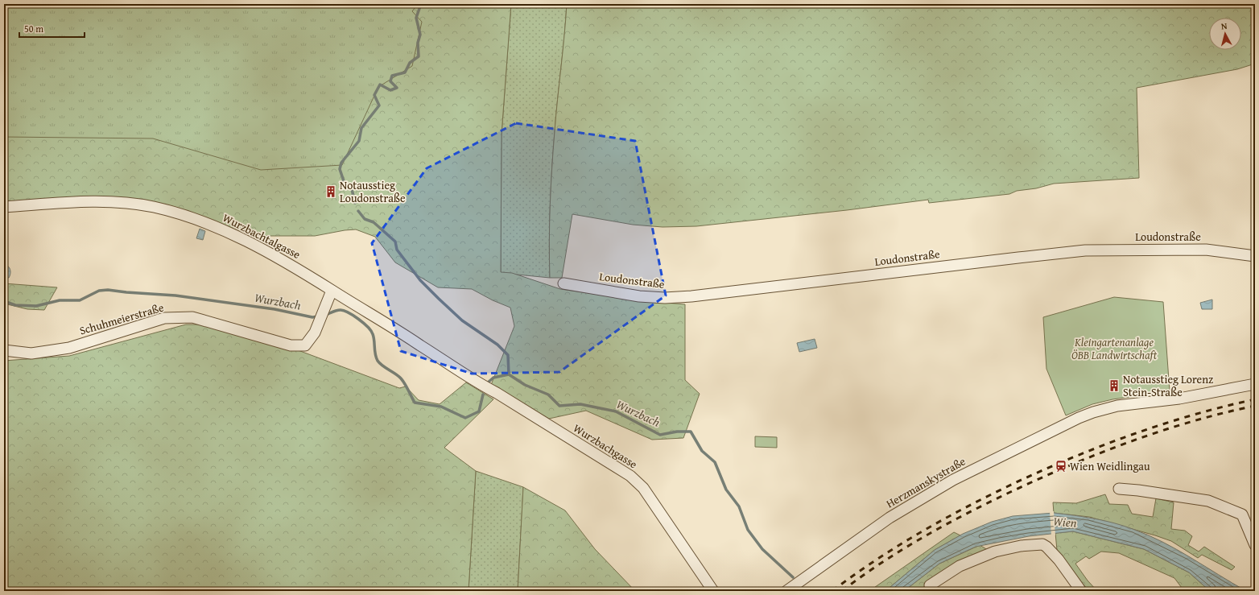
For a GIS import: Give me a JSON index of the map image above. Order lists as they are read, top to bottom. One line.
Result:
{"streets":{"street":["Wurzbachtalgasse","Loudonstraße","Schuhmeierstraße","Wurzbachgasse","Herzmanskystraße"]},"crossings":[["Wurzbachtalgasse","Schuhmeierstraße"],["Wurzbachtalgasse","Wurzbachgasse"]],"water":["Wurzbach","Wien"],"parks":["Kleingartenanlage ÖBB Landwirtschaft"],"places":{"building":["Notausstieg Loudonstraße","Notausstieg Lorenz Stein-Straße"],"station":["Wien Weidlingau"]},"scale_bar":"50 m","north":"top"}
